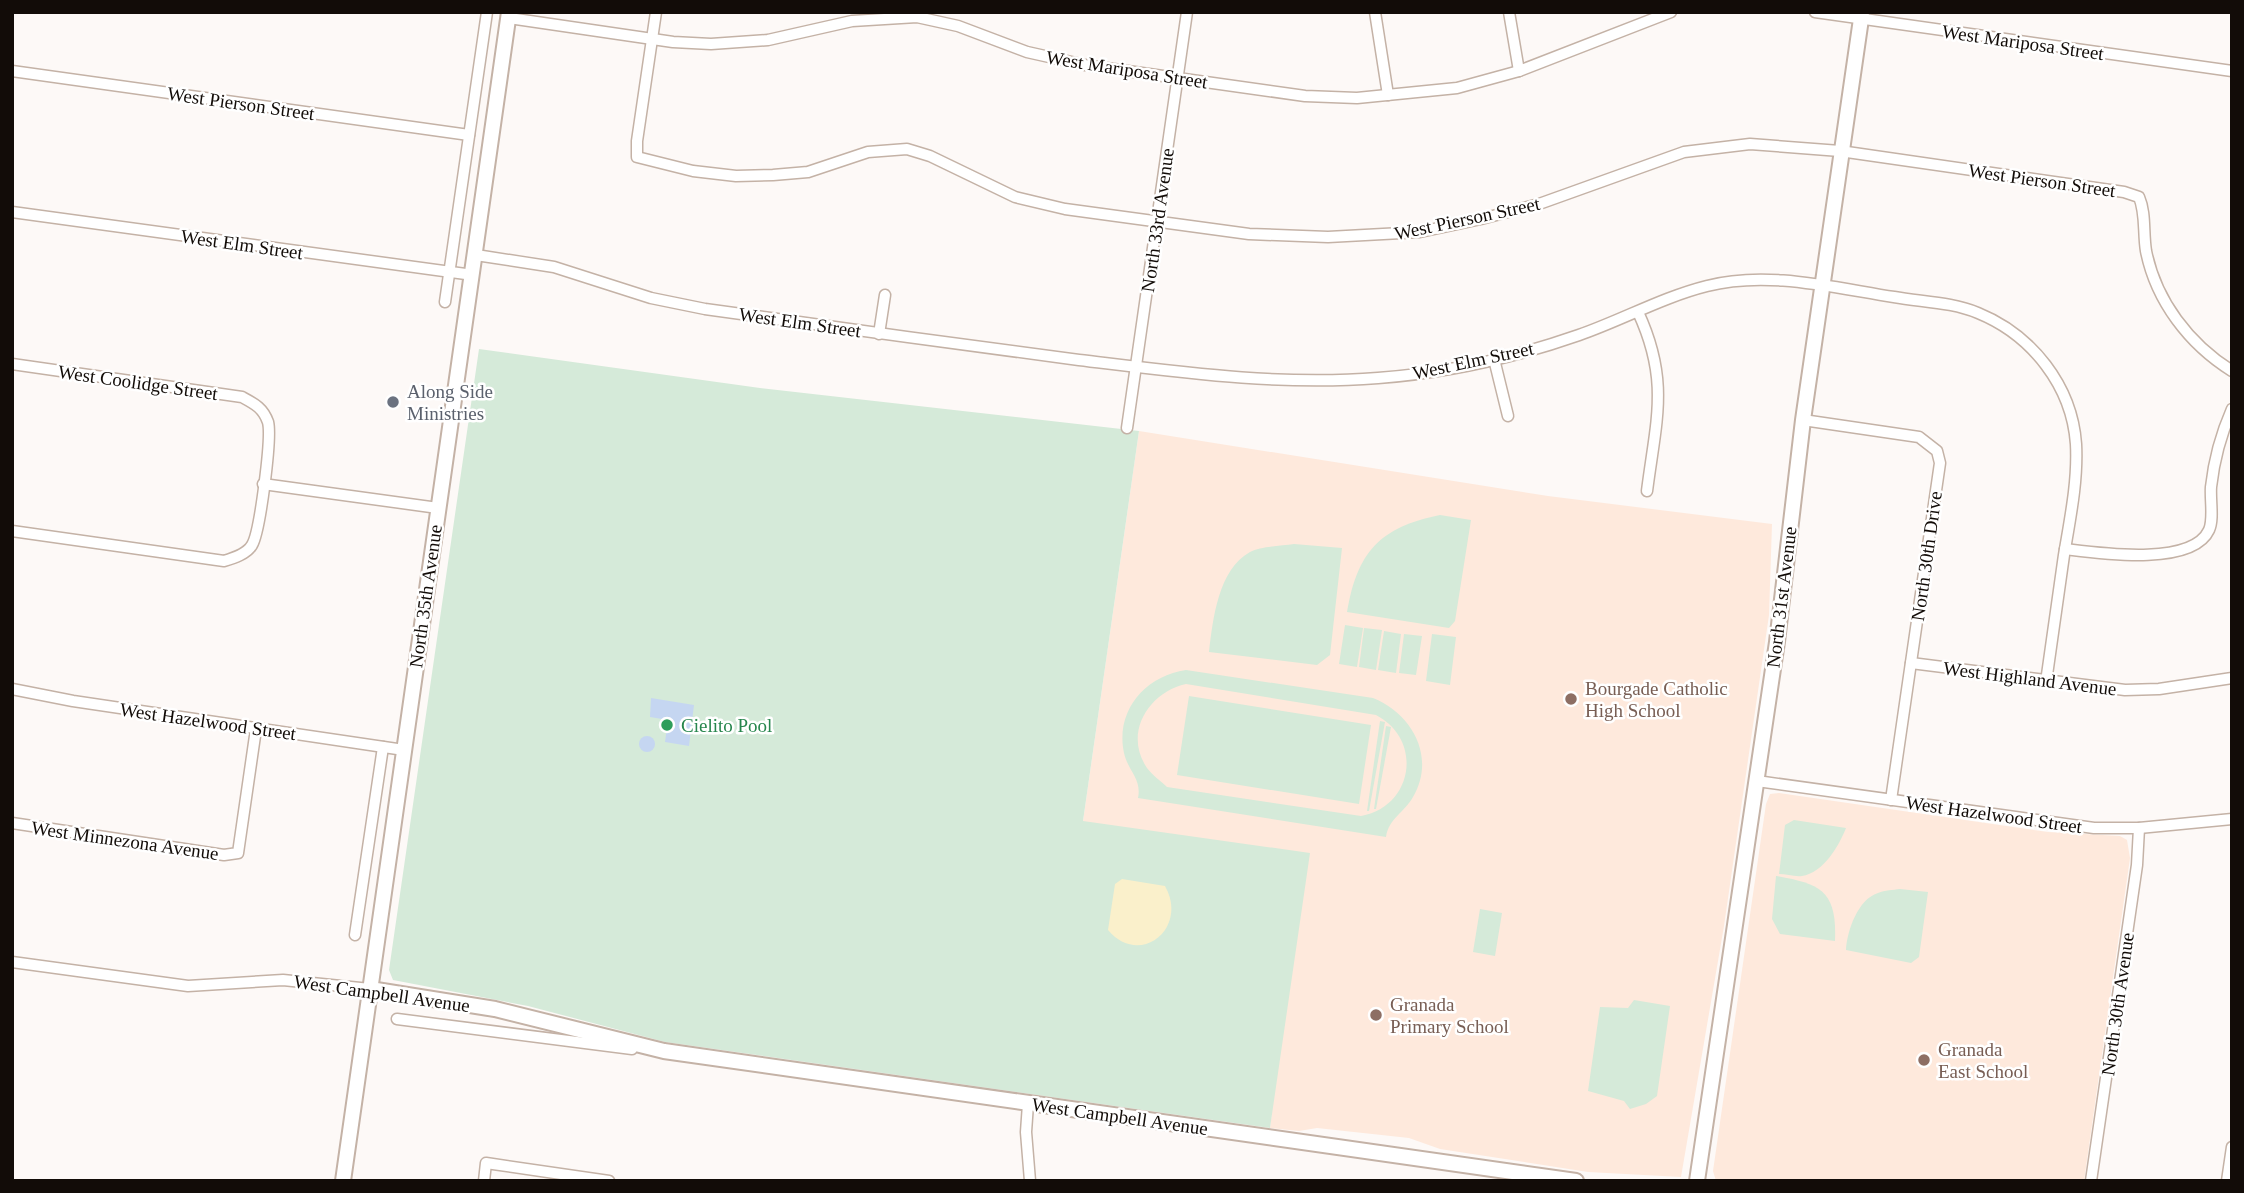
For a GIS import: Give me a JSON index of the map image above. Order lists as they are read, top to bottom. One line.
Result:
{"streets":{"street":["West Mariposa Street","West Pierson Street","North 33rd Avenue","West Elm Street","West Coolidge Street","North 30th Drive","North 35th Avenue","North 31st Avenue","West Highland Avenue","West Hazelwood Street","West Minnezona Avenue","West Campbell Avenue","North 30th Avenue"]},"crossings":[["West Mariposa Street","West Pierson Street"],["West Mariposa Street","North 33rd Avenue"],["West Mariposa Street","North 35th Avenue"],["West Mariposa Street","North 31st Avenue"],["West Pierson Street","North 33rd Avenue"],["West Pierson Street","North 31st Avenue"],["North 33rd Avenue","West Elm Street"],["West Elm Street","North 35th Avenue"],["West Elm Street","North 31st Avenue"],["North 30th Drive","North 31st Avenue"],["North 30th Drive","West Highland Avenue"],["North 30th Drive","West Hazelwood Street"],["North 35th Avenue","West Hazelwood Street"],["North 35th Avenue","West Campbell Avenue"],["North 31st Avenue","West Hazelwood Street"],["West Hazelwood Street","West Minnezona Avenue"],["West Hazelwood Street","North 30th Avenue"]],"places":["Along Side Ministries","Bourgade Catholic High School","Cielito Pool","Granada Primary School","Granada East School"]}
